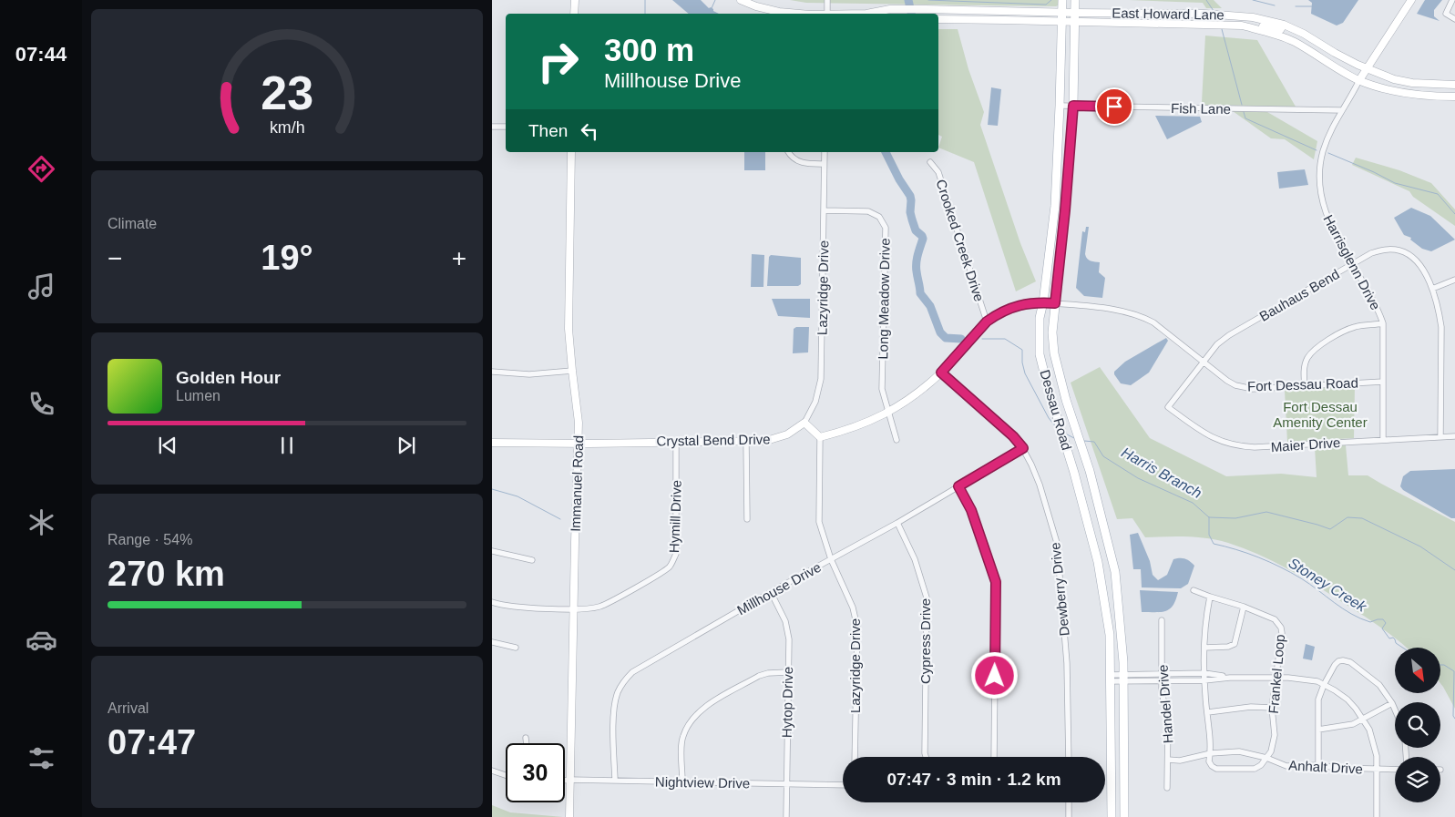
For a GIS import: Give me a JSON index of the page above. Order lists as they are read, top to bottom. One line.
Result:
{"streets":{"main road":["Dessau Road"],"street":["East Howard Lane","Fish Lane","Crooked Creek Drive","Harrisglenn Drive","Lazyridge Drive","Bauhaus Bend","Long Meadow Drive","Fort Dessau Road","Crystal Bend Drive","Maier Drive","Immanuel Road","Hymill Drive","Millhouse Drive","Dewberry Drive","Cypress Drive","Frankel Loop","Hytop Drive","Handel Drive","Anhalt Drive","Nightview Drive"]},"crossings":[["East Howard Lane","Harrisglenn Drive"],["East Howard Lane","Dessau Road"],["Fish Lane","Harrisglenn Drive"],["Fish Lane","Dessau Road"],["Harrisglenn Drive","Bauhaus Bend"],["Harrisglenn Drive","Fort Dessau Road"],["Harrisglenn Drive","Maier Drive"],["Lazyridge Drive","Long Meadow Drive"],["Lazyridge Drive","Crystal Bend Drive"],["Lazyridge Drive","Millhouse Drive"],["Bauhaus Bend","Fort Dessau Road"],["Bauhaus Bend","Maier Drive"],["Fort Dessau Road","Dessau Road"],["Crystal Bend Drive","Immanuel Road"],["Crystal Bend Drive","Hymill Drive"],["Immanuel Road","Hymill Drive"],["Immanuel Road","Nightview Drive"],["Millhouse Drive","Dewberry Drive"],["Millhouse Drive","Cypress Drive"],["Millhouse Drive","Hytop Drive"],["Millhouse Drive","Nightview Drive"],["Frankel Loop","Anhalt Drive"],["Hytop Drive","Nightview Drive"],["Handel Drive","Anhalt Drive"]],"water":["Harris Branch","Stoney Creek"],"parks":["Fort Dessau Amenity Center"],"north":"bottom right","page":{"tabs":"07:44","turn":["300 m","Millhouse Drive"],"then":"Then","tile":["Climate",["Range · 54%","270 km"],["Arrival","07:47"]],"heat":["−","19°","+"],"song":["Golden Hour","Lumen"],"limit":"30","trip":"07:47 · 3 min · 1.2 km","gauge":["23","km/h"]}}
